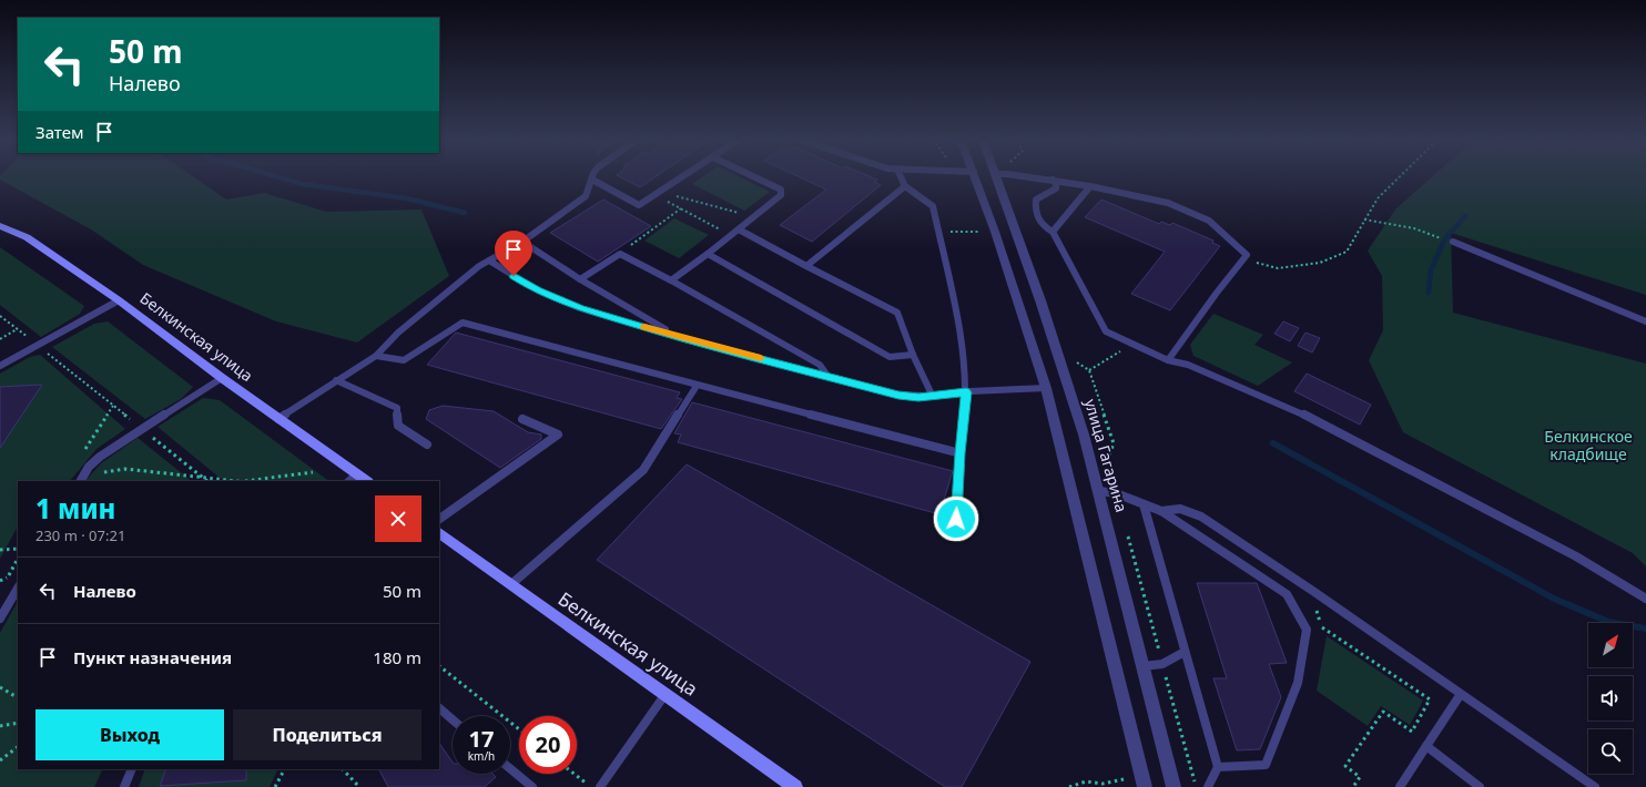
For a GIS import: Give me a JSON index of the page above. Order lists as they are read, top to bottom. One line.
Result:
{"streets":{"main road":["Белкинская улица"],"street":["улица Гагарина"]},"parks":["Белкинское кладбище"],"north":"top right","page":{"turn":["50 m","Налево"],"then":"Затем","heading":["1 мин","230 m · 07:21"],"list":[{"name":"Налево","value":"50 m"},{"name":"Пункт назначения","value":"180 m"}],"buttons":["Выход","Поделиться"],"speed":"17 km/h","limit":"20"}}
